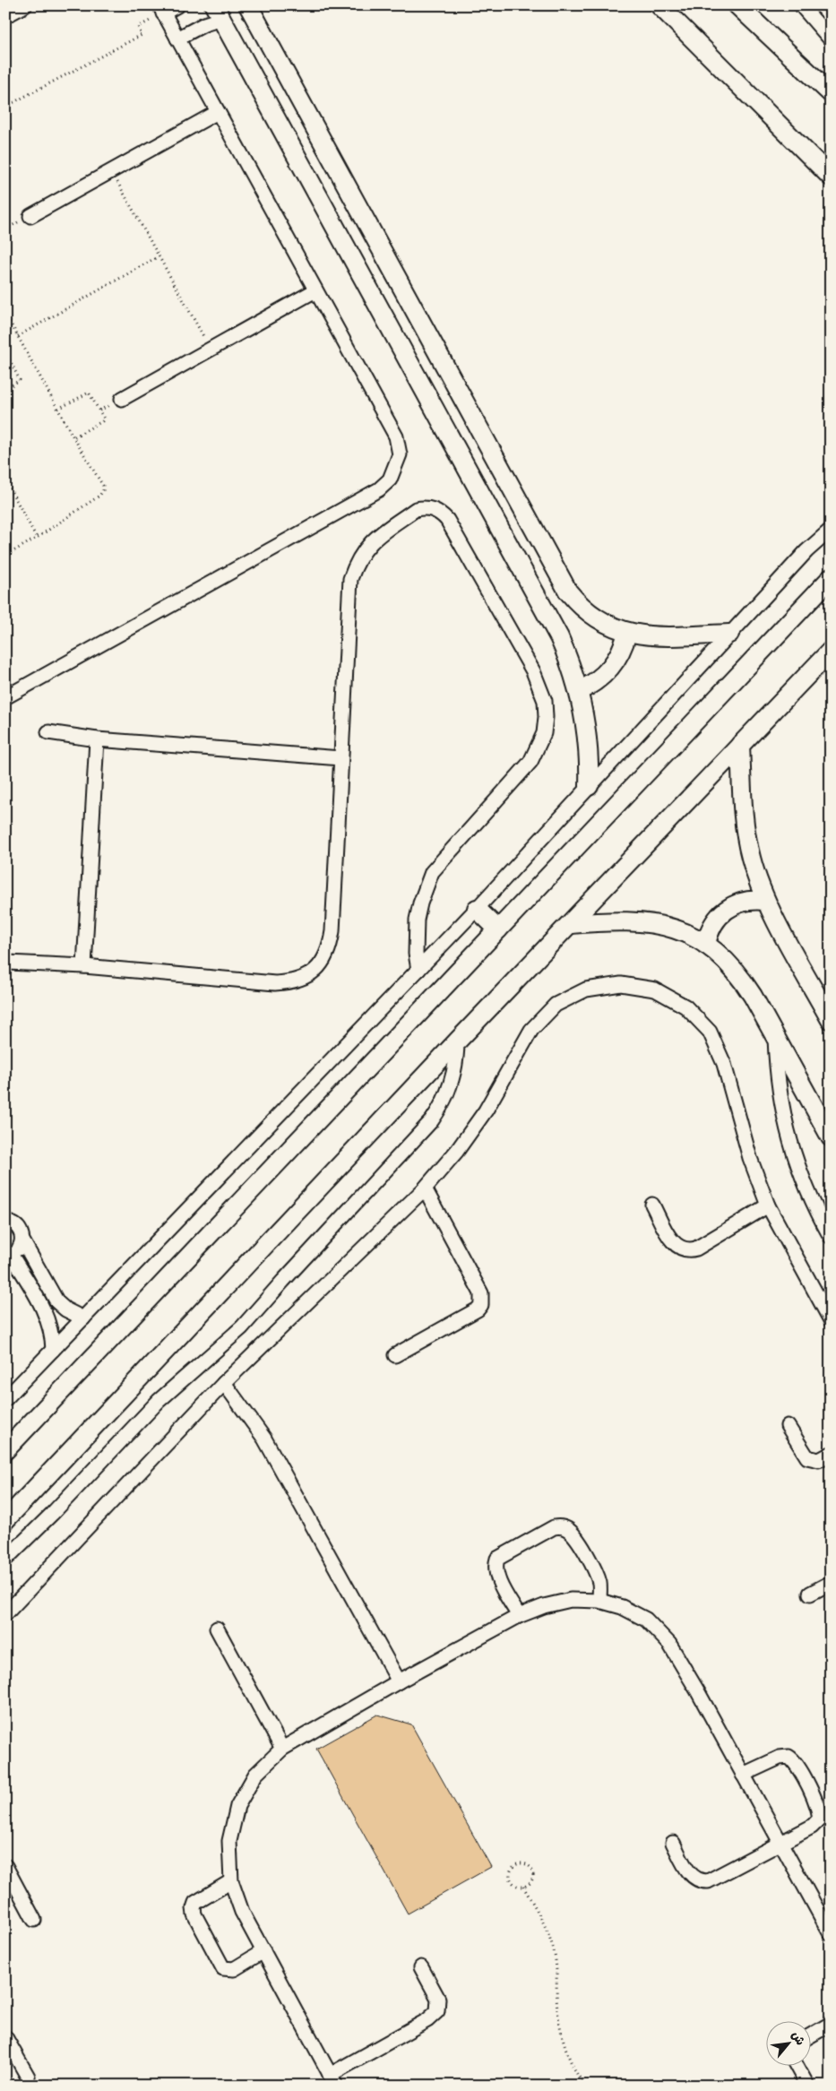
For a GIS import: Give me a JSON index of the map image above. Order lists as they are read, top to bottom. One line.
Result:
{"north":"top right"}
